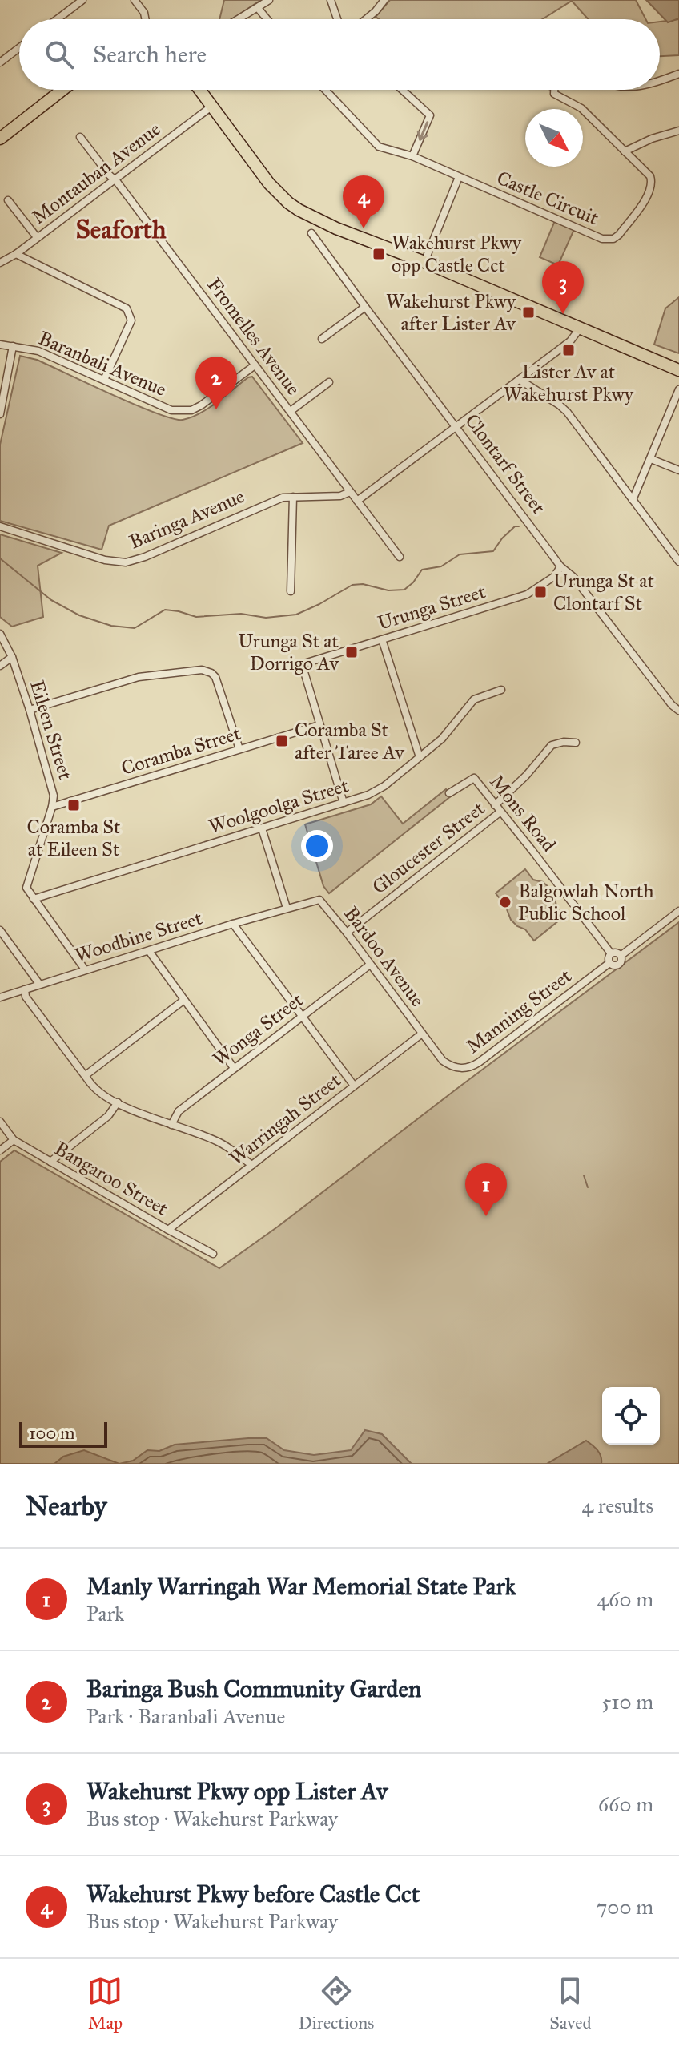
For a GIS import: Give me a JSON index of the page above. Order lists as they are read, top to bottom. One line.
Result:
{"streets":{"street":["Montauban Avenue","Castle Circuit","Fromelles Avenue","Baranbali Avenue","Clontarf Street","Baringa Avenue","Urunga Street","Eileen Street","Coramba Street","Woolgoolga Street","Mons Road","Gloucester Street","Woodbine Street","Bardoo Avenue","Manning Street","Wonga Street","Warringah Street","Bangaroo Street"]},"crossings":[["Montauban Avenue","Fromelles Avenue"],["Fromelles Avenue","Baranbali Avenue"],["Fromelles Avenue","Baringa Avenue"],["Clontarf Street","Urunga Street"],["Urunga Street","Coramba Street"],["Eileen Street","Coramba Street"],["Eileen Street","Woolgoolga Street"],["Mons Road","Gloucester Street"],["Mons Road","Manning Street"],["Gloucester Street","Bardoo Avenue"],["Woodbine Street","Bardoo Avenue"],["Bardoo Avenue","Manning Street"],["Bardoo Avenue","Wonga Street"],["Bardoo Avenue","Warringah Street"],["Warringah Street","Bangaroo Street"]],"districts":["Seaforth"],"places":{"transit":["Wakehurst Pkwy opp Castle Cct","Wakehurst Pkwy after Lister Av","Lister Av at Wakehurst Pkwy","Urunga St at Clontarf St","Urunga St at Dorrigo Av","Coramba St after Taree Av","Coramba St at Eileen St"],"other":["Balgowlah North Public School"]},"scale_bar":"100 m","north":"bottom right","page":{"search":"Search here","pins":["4","3","2","1"],"scale":"100 m","heading":["Nearby","4 results"],"list":[{"mark":"1","name":"Manly Warringah War Memorial State Park","note":"Park","value":"460 m"},{"mark":"2","name":"Baringa Bush Community Garden","note":"Park · Baranbali Avenue","value":"510 m"},{"mark":"3","name":"Wakehurst Pkwy opp Lister Av","note":"Bus stop · Wakehurst Parkway","value":"660 m"},{"mark":"4","name":"Wakehurst Pkwy before Castle Cct","note":"Bus stop · Wakehurst Parkway","value":"700 m"}],"nav":["Map","Directions","Saved"]}}
